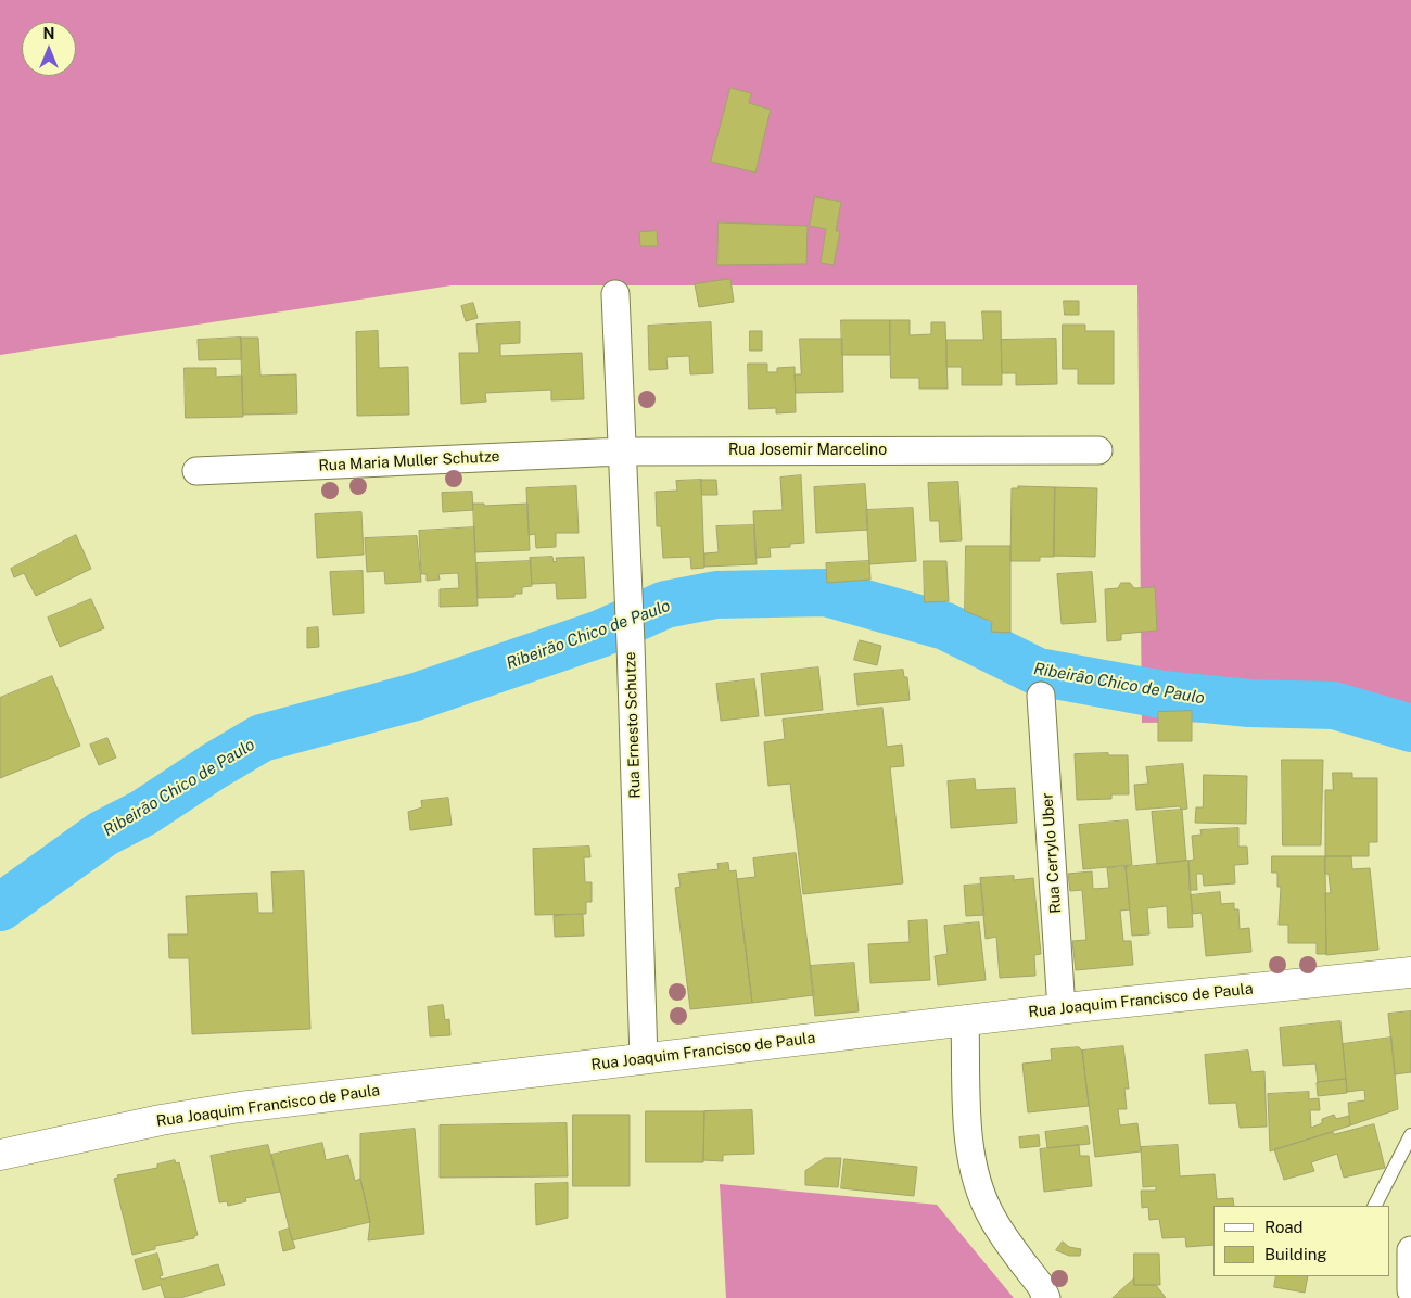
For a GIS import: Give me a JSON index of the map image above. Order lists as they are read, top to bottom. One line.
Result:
{"streets":{"main road":["Rua Joaquim Francisco de Paula"],"street":["Rua Josemir Marcelino","Rua Maria Muller Schutze","Rua Ernesto Schutze","Rua Cerrylo Uber"]},"crossings":[["Rua Josemir Marcelino","Rua Maria Muller Schutze"],["Rua Josemir Marcelino","Rua Ernesto Schutze"],["Rua Maria Muller Schutze","Rua Ernesto Schutze"],["Rua Ernesto Schutze","Rua Joaquim Francisco de Paula"],["Rua Cerrylo Uber","Rua Joaquim Francisco de Paula"]],"water":["Ribeirão Chico de Paulo"],"legend":["Road","Building"],"north":"top"}
